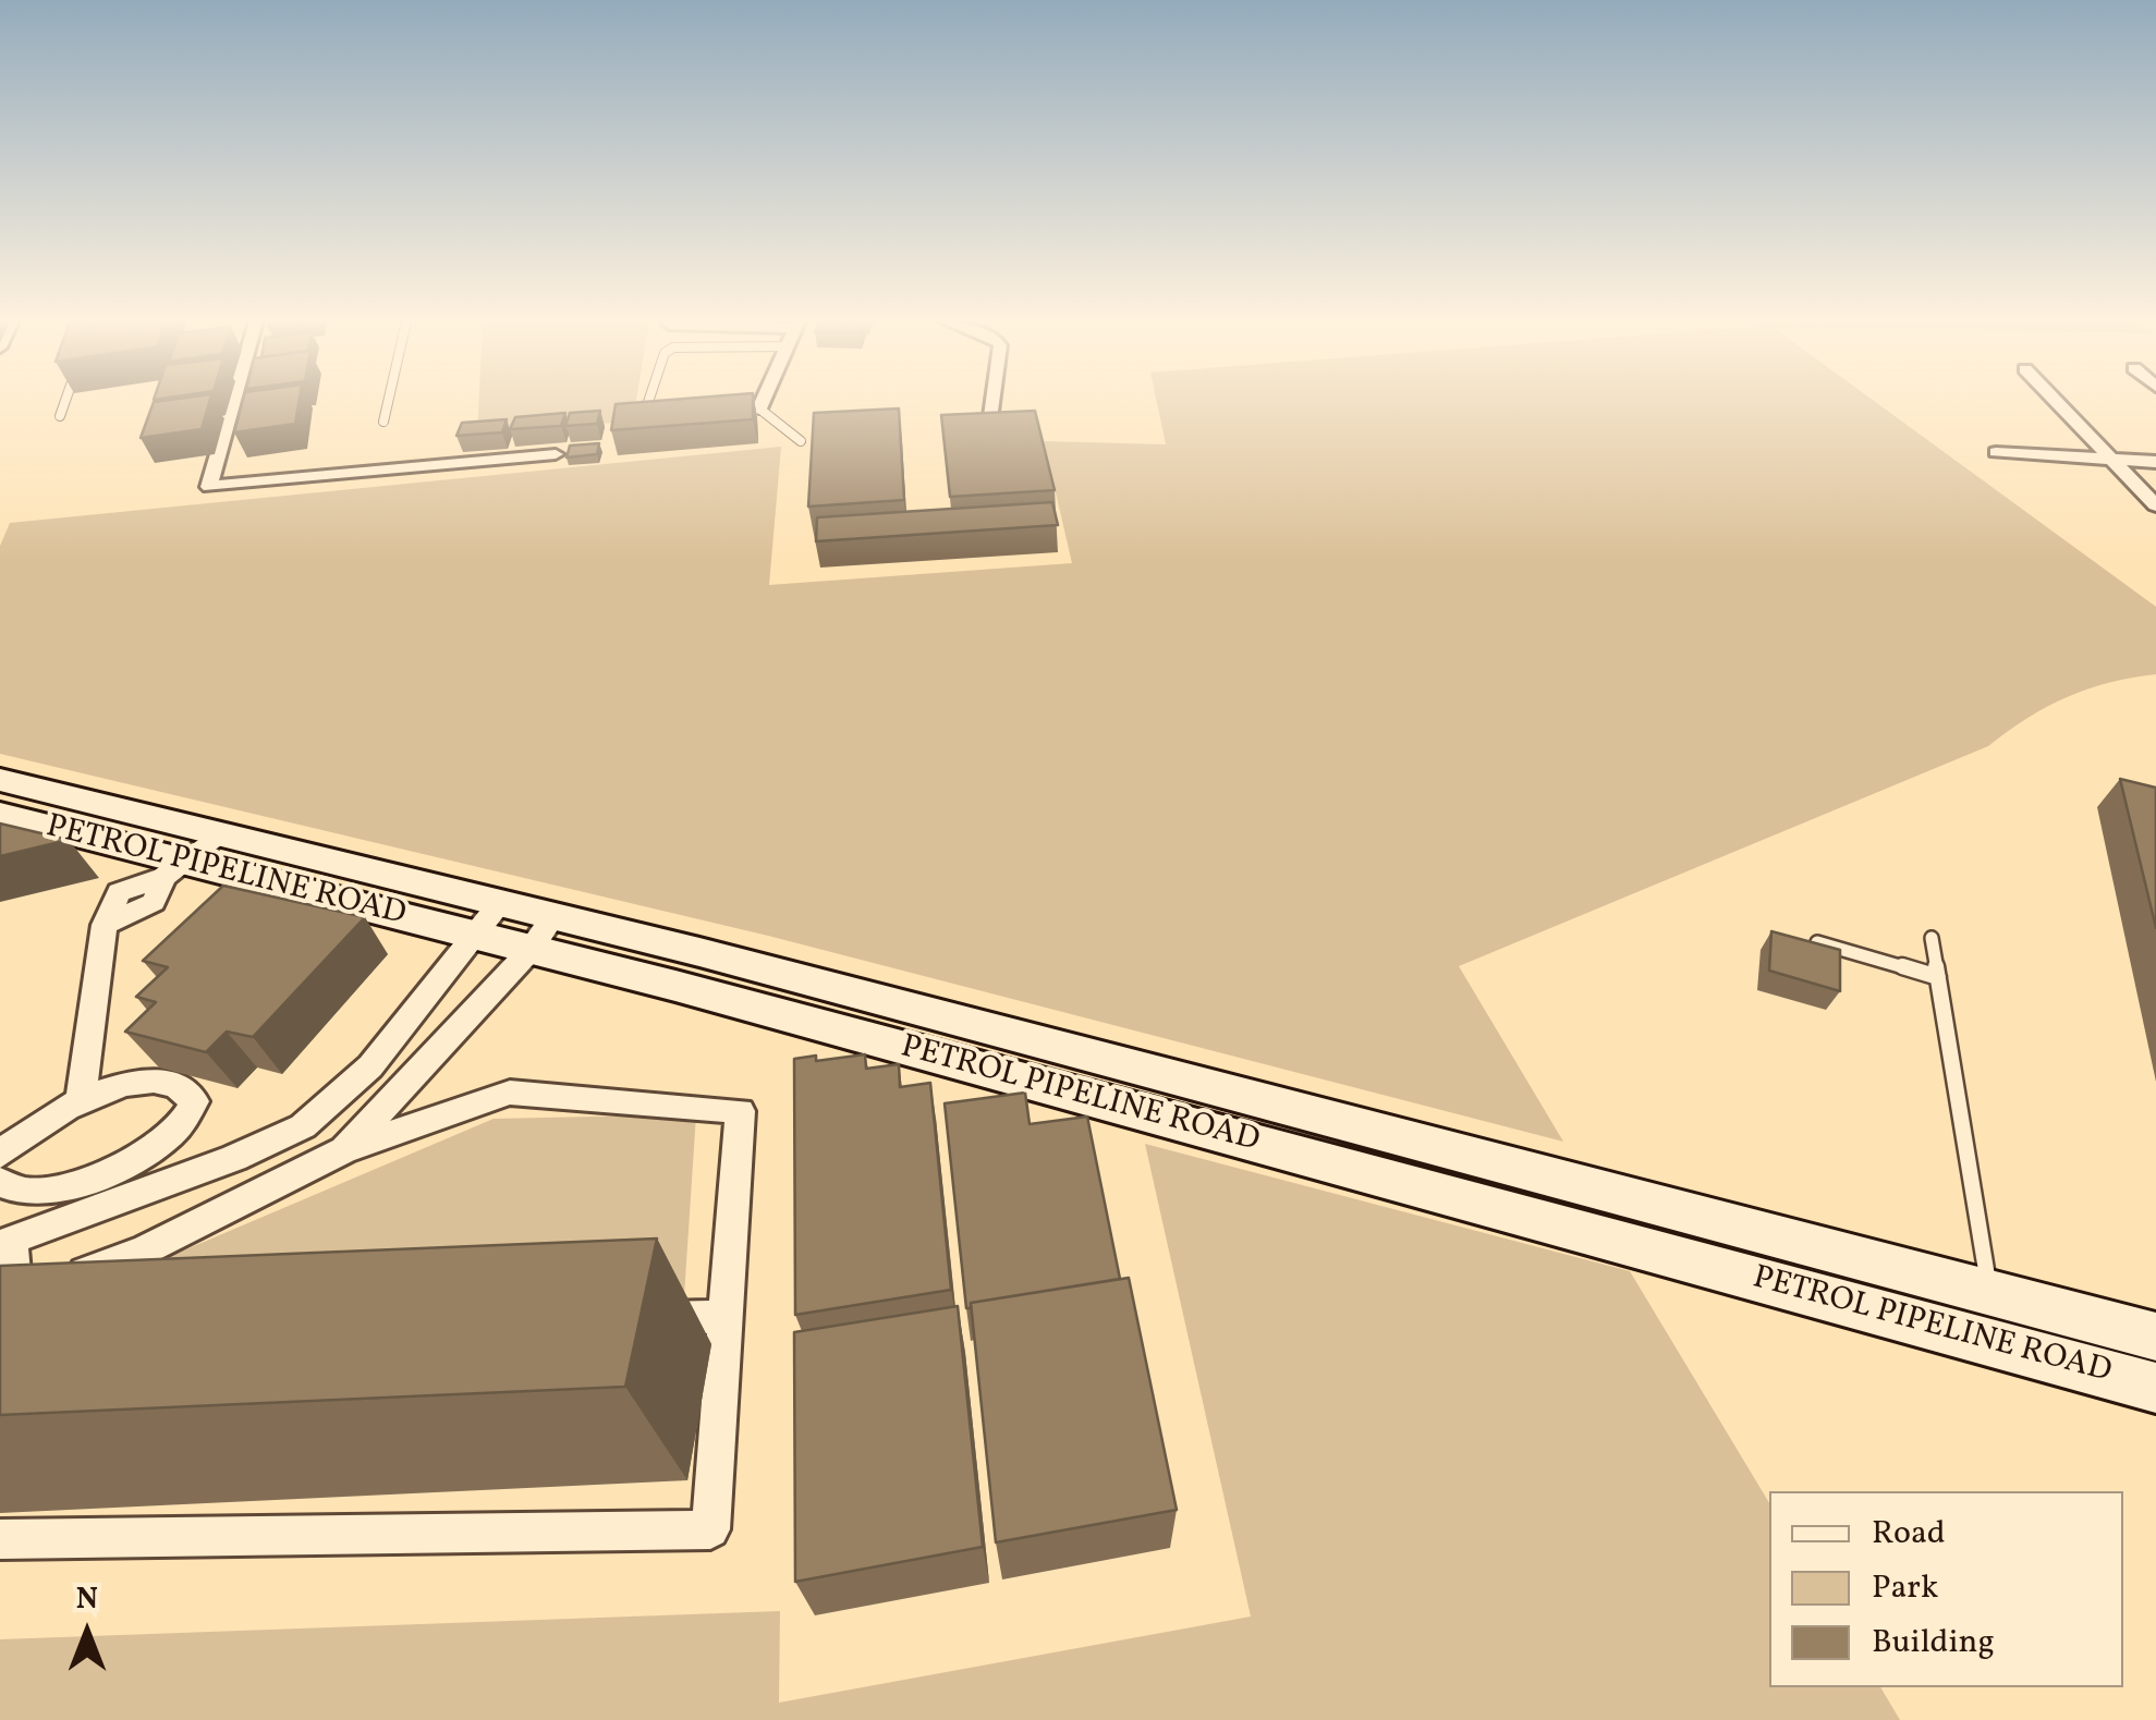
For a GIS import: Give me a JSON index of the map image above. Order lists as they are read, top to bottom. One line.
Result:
{"streets":{"main road":["PETROL PIPELINE ROAD"]},"legend":["Road","Park","Building"],"north":"top"}
